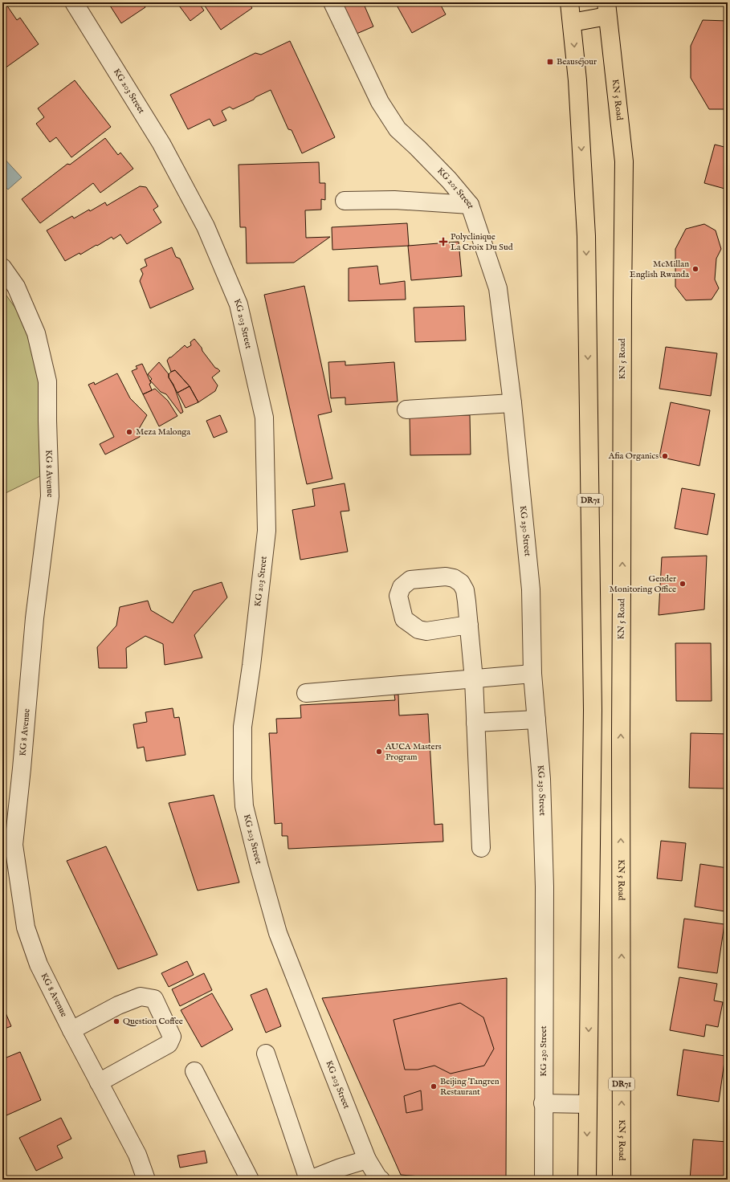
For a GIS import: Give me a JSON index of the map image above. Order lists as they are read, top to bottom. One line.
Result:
{"streets":{"main road":["KN 5 Road","DR71"],"street":["KG 203 Street","KG 201 Street","KG 8 Avenue","KG 230 Street"]},"crossings":[["KG 201 Street","KG 230 Street"]],"places":{"transit":["Beauséjour"],"health":["Polyclinique La Croix Du Sud"],"other":["McMillan English Rwanda","Meza Malonga","Afia Organics","Gender Monitoring Office","AUCA Masters Program","Question Coffee","Beijing Tangren Restaurant"]}}
